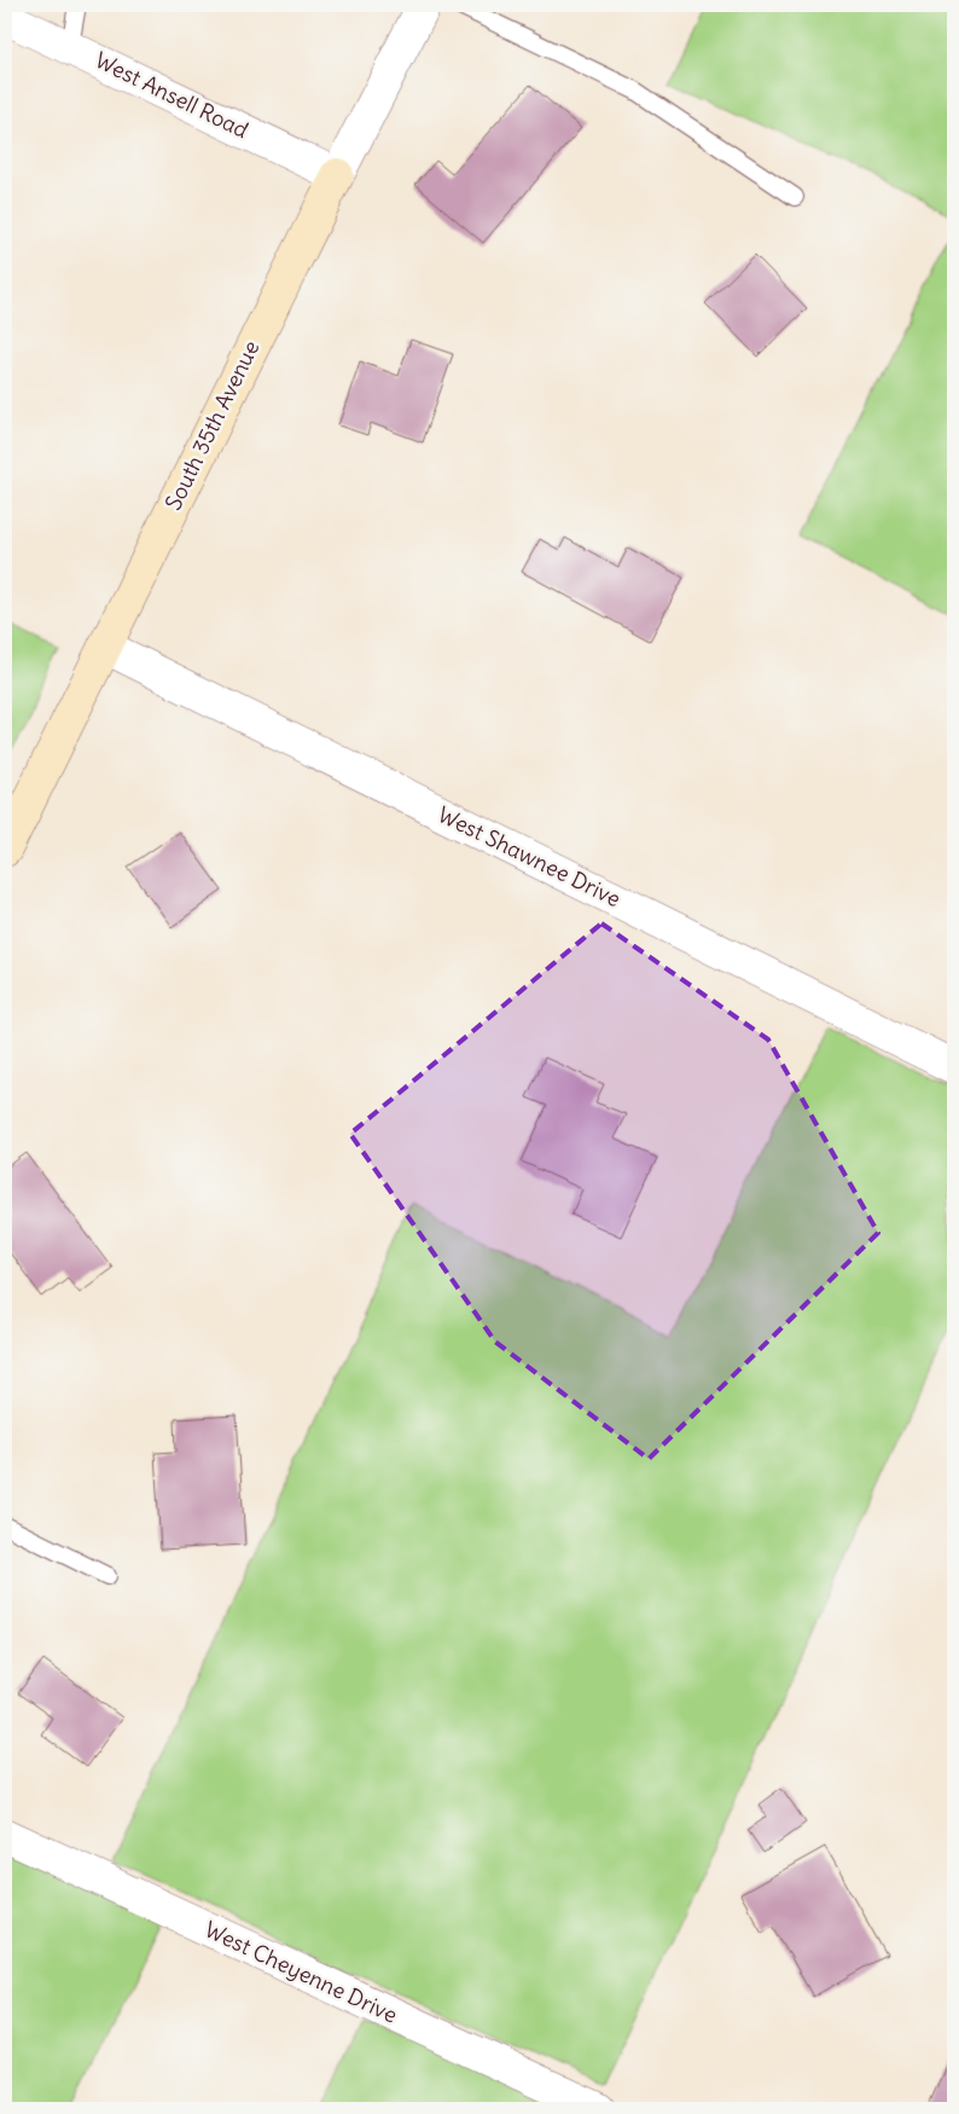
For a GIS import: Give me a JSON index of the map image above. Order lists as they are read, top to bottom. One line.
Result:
{"streets":{"street":["West Ansell Road","South 35th Avenue","West Shawnee Drive","West Cheyenne Drive"]},"crossings":[["West Ansell Road","South 35th Avenue"],["South 35th Avenue","West Shawnee Drive"]]}
